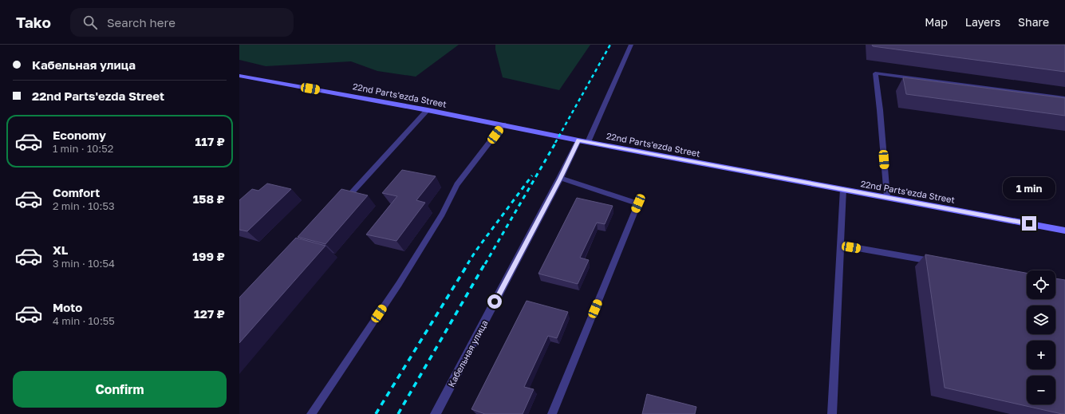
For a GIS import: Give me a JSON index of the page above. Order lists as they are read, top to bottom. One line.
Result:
{"streets":{"street":["22nd Parts'ezda Street","Кабельная улица"]},"crossings":[["22nd Parts'ezda Street","Кабельная улица"]],"page":{"header":"Tako","search":"Search here","nav":["Map","Layers","Share"],"banner":["Кабельная улица","22nd Parts'ezda Street"],"list":[{"name":"Economy","note":"1 min · 10:52","value":"117 ₽"},{"name":"Comfort","note":"2 min · 10:53","value":"158 ₽"},{"name":"XL","note":"3 min · 10:54","value":"199 ₽"},{"name":"Moto","note":"4 min · 10:55","value":"127 ₽"}],"bubble":"1 min","map_buttons":["+","−"],"buttons":"Confirm"}}
